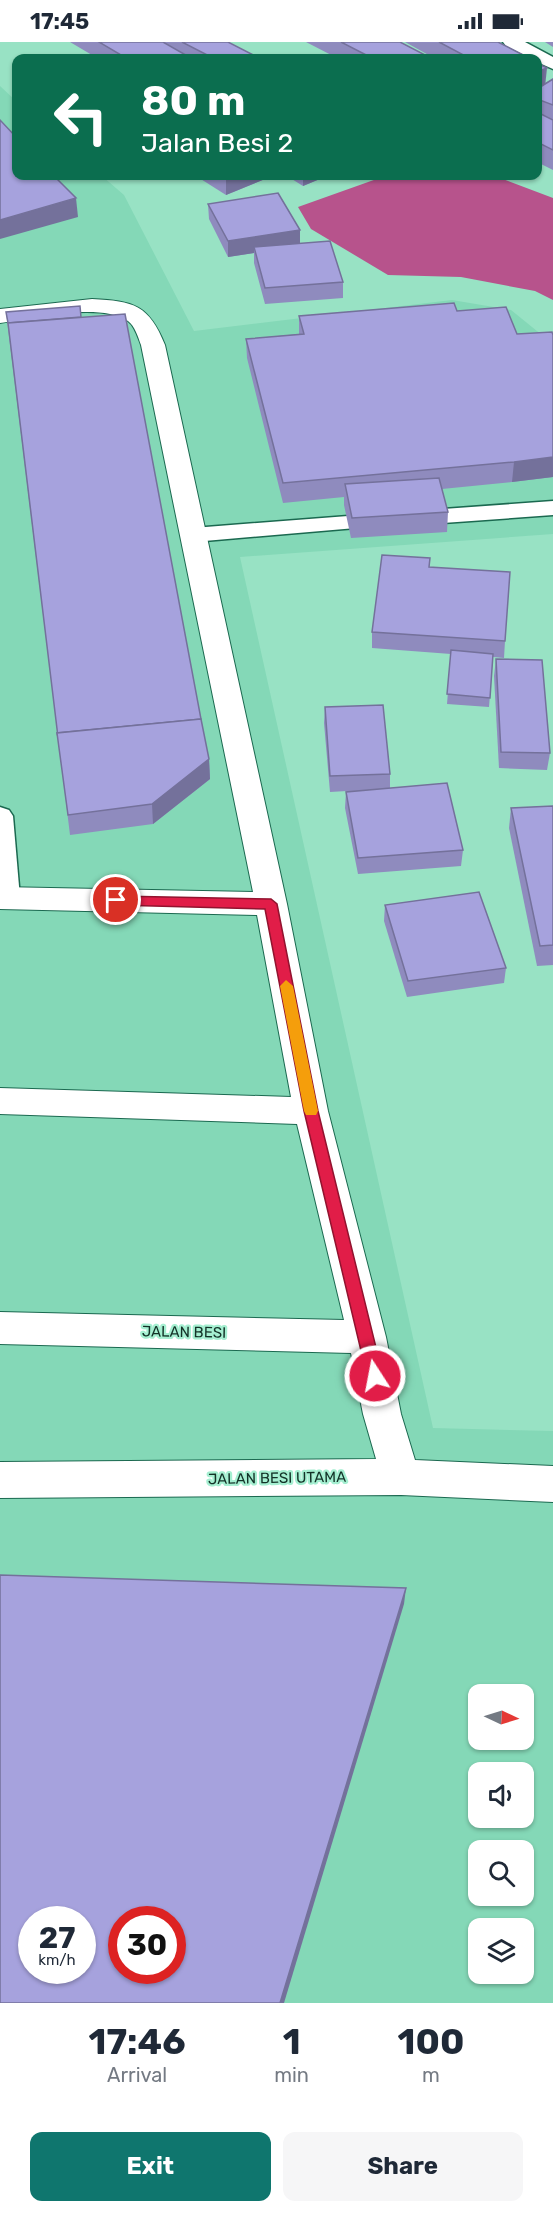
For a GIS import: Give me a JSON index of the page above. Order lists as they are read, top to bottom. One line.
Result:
{"streets":{"street":["JALAN BESI","JALAN BESI UTAMA"]},"north":"right","page":{"status":"17:45","turn":["80 m","Jalan Besi 2"],"speed":"27 km/h","limit":"30","eta":["17:46","Arrival","1","min","100","m"],"buttons":["Exit","Share"]}}
